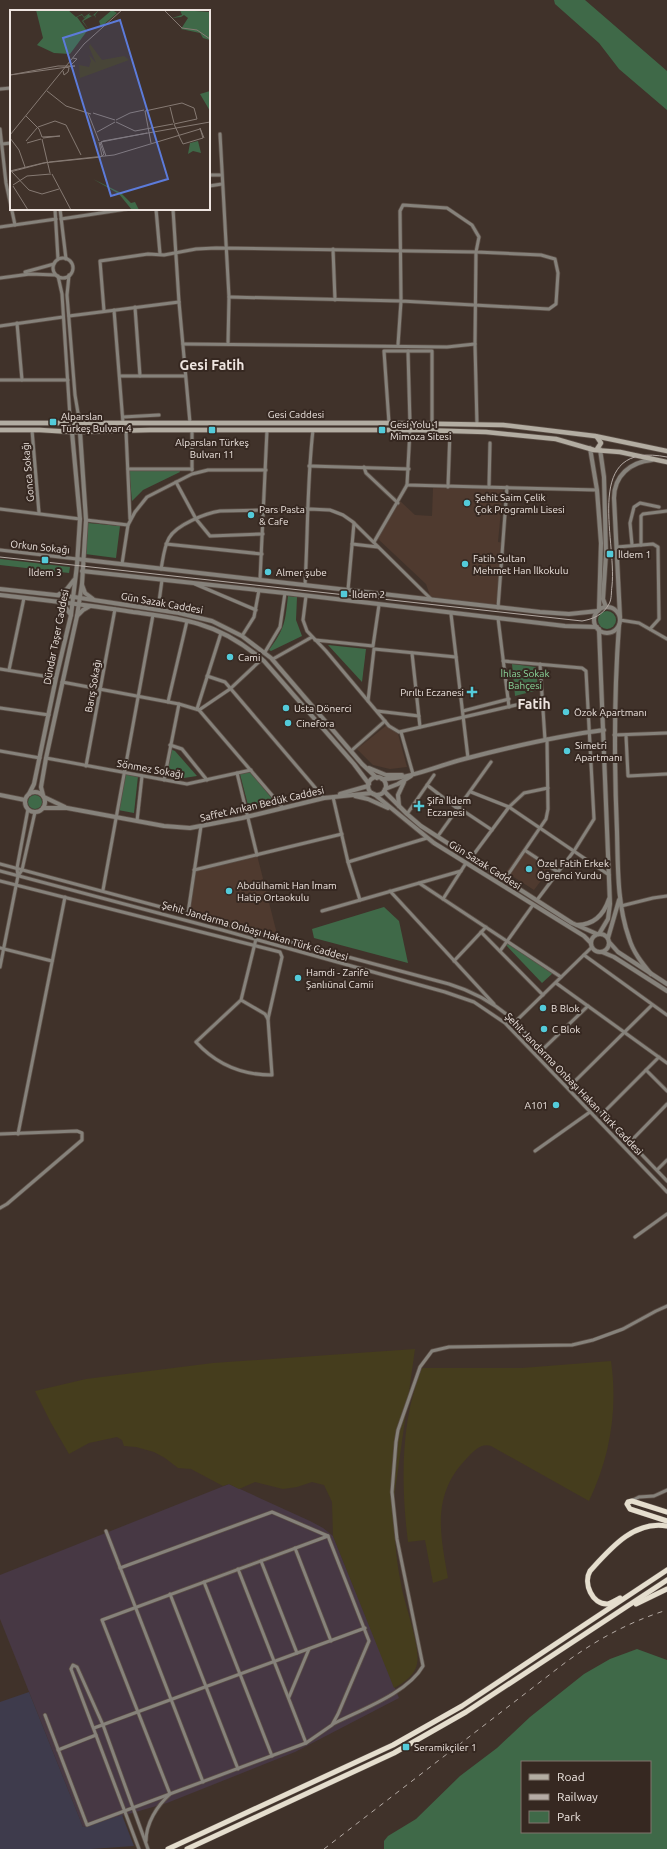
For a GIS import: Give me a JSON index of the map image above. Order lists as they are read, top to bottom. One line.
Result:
{"streets":{"main road":["Gesi Caddesi"],"street":["Gonca Sokağı","Orkun Sokağı","Gün Sazak Caddesi","Dündar Taşer Caddesi","Barış Sokağı","Sönmez Sokağı","Saffet Arıkan Bedük Caddesi","Şehit Jandarma Onbaşı Hakan Türk Caddesi"]},"crossings":[["Gesi Caddesi","Dündar Taşer Caddesi"],["Orkun Sokağı","Dündar Taşer Caddesi"],["Gün Sazak Caddesi","Dündar Taşer Caddesi"],["Gün Sazak Caddesi","Barış Sokağı"],["Dündar Taşer Caddesi","Sönmez Sokağı"],["Barış Sokağı","Sönmez Sokağı"]],"districts":["Gesi Fatih","Fatih"],"parks":["İhlas Sokak Bahçesi"],"places":{"transit":["Alparslan Türkeş Bulvarı 4","Alparslan Türkeş Bulvarı 11","Gesi Yolu 1 Mimoza Sitesi","İldem 1","İldem 3","İldem 2","Seramikçiler 1"],"other":["Şehit Saim Çelik Çok Programlı Lisesi","Pars Pasta & Cafe","Fatih Sultan Mehmet Han İlkokulu","Almer şube","Cami","Usta Dönerci","Özok Apartmanı","Cinefora","Simetri Apartmanı","Özel Fatih Erkek Öğrenci Yurdu","Abdülhamit Han İmam Hatip Ortaokulu","Hamdi - Zarife Şanlıünal Camii","B Blok","C Blok","A101"],"health":["Pırıltı Eczanesi","Şifa İldem Eczanesi"]},"legend":["Road","Railway","Park"]}
